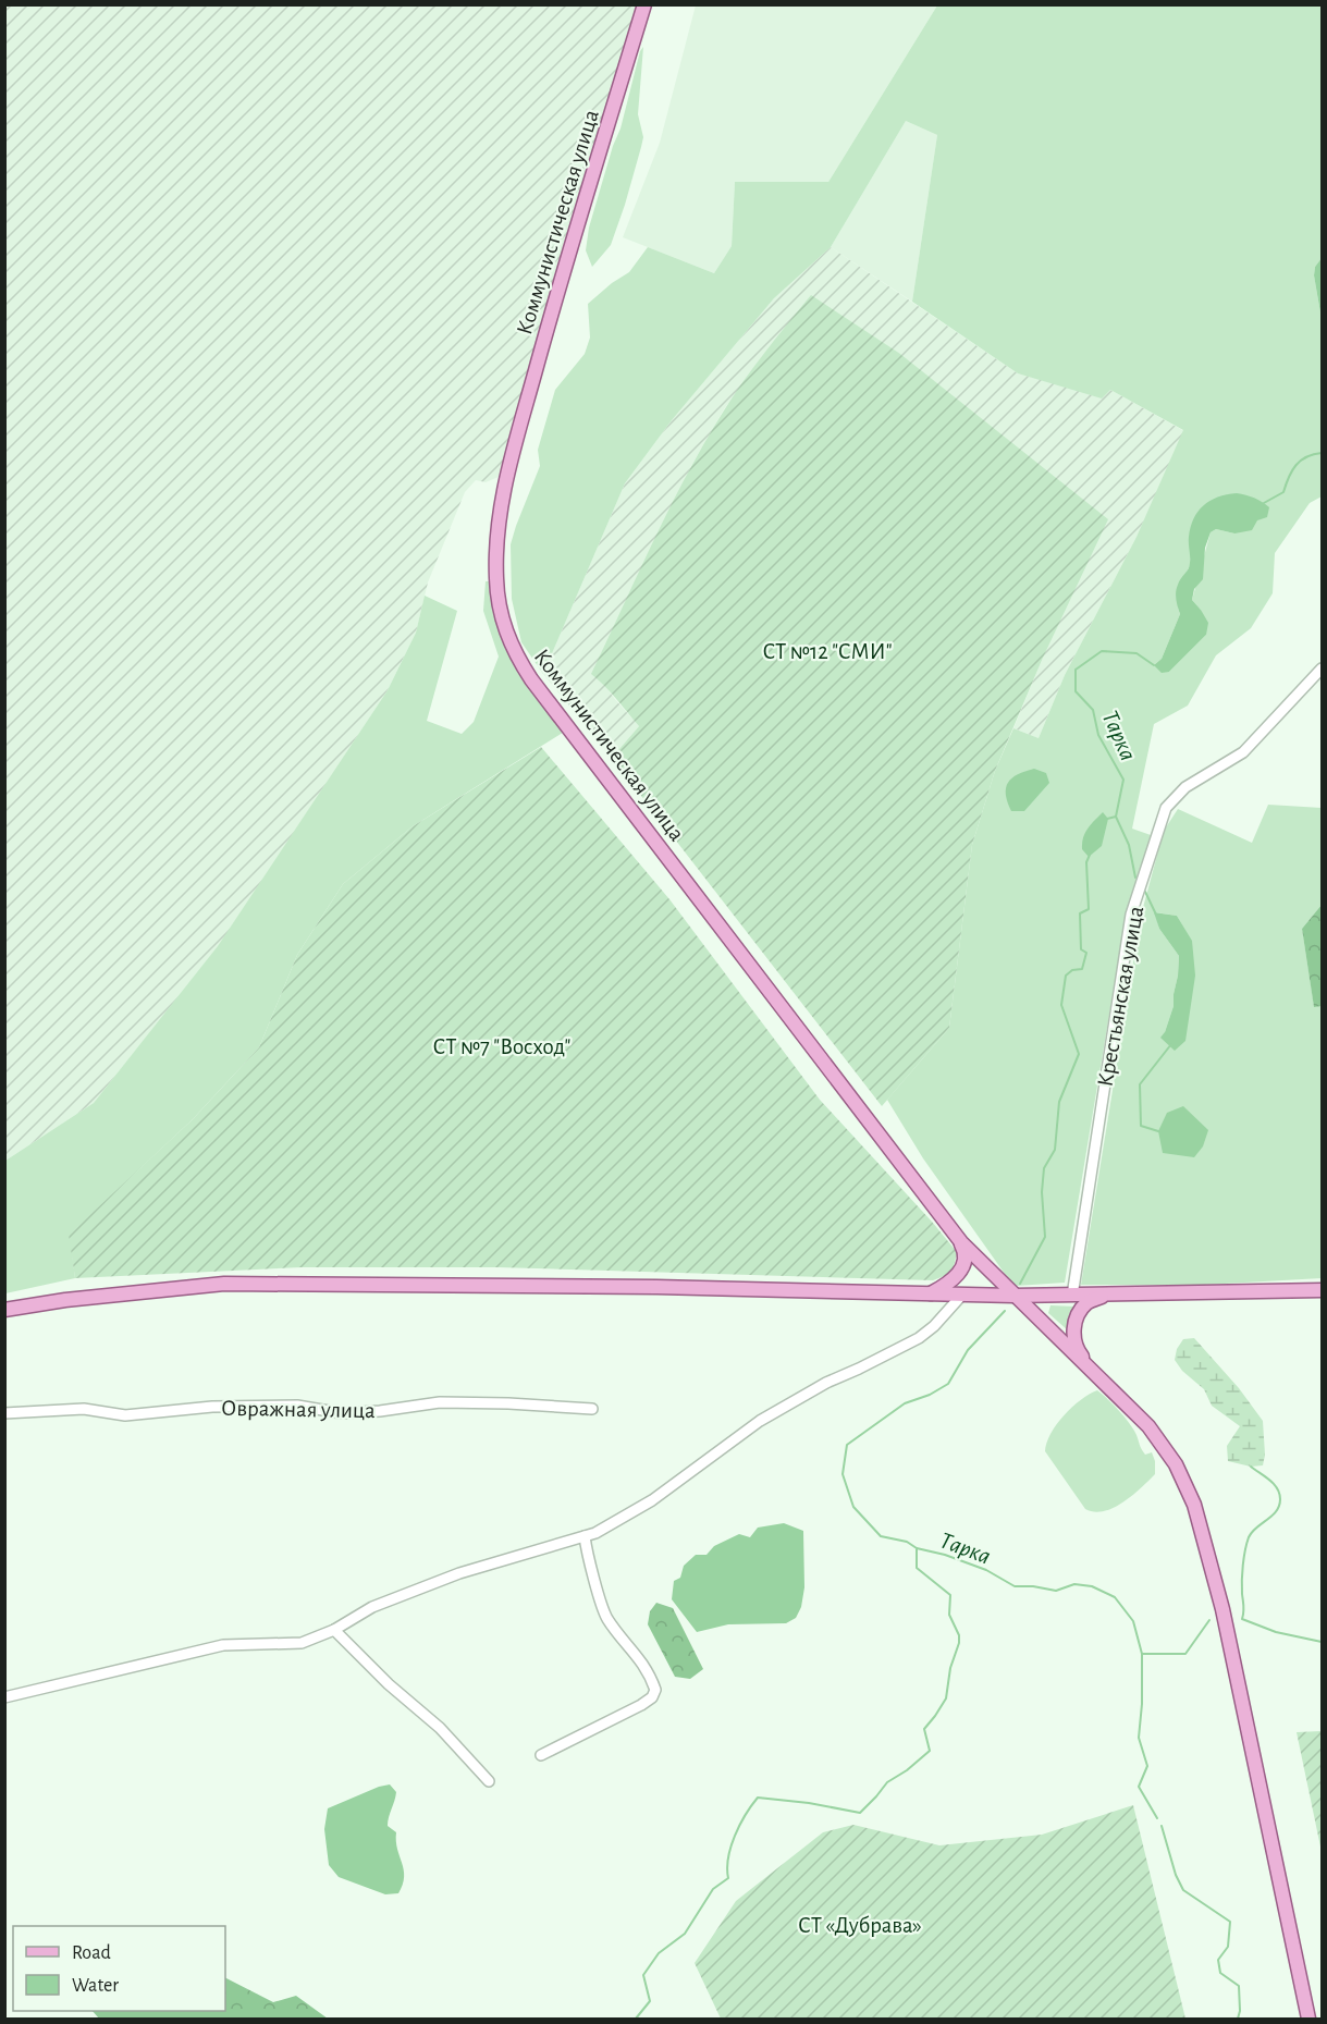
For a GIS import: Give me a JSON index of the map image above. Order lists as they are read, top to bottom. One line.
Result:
{"streets":{"main road":["Коммунистическая улица"],"street":["Крестьянская улица","Овражная улица"]},"water":["Тарка"],"parks":["СТ №12 \"СМИ\"","СТ №7 \"Восход\"","СТ «Дубрава»"],"legend":["Road","Water"]}
